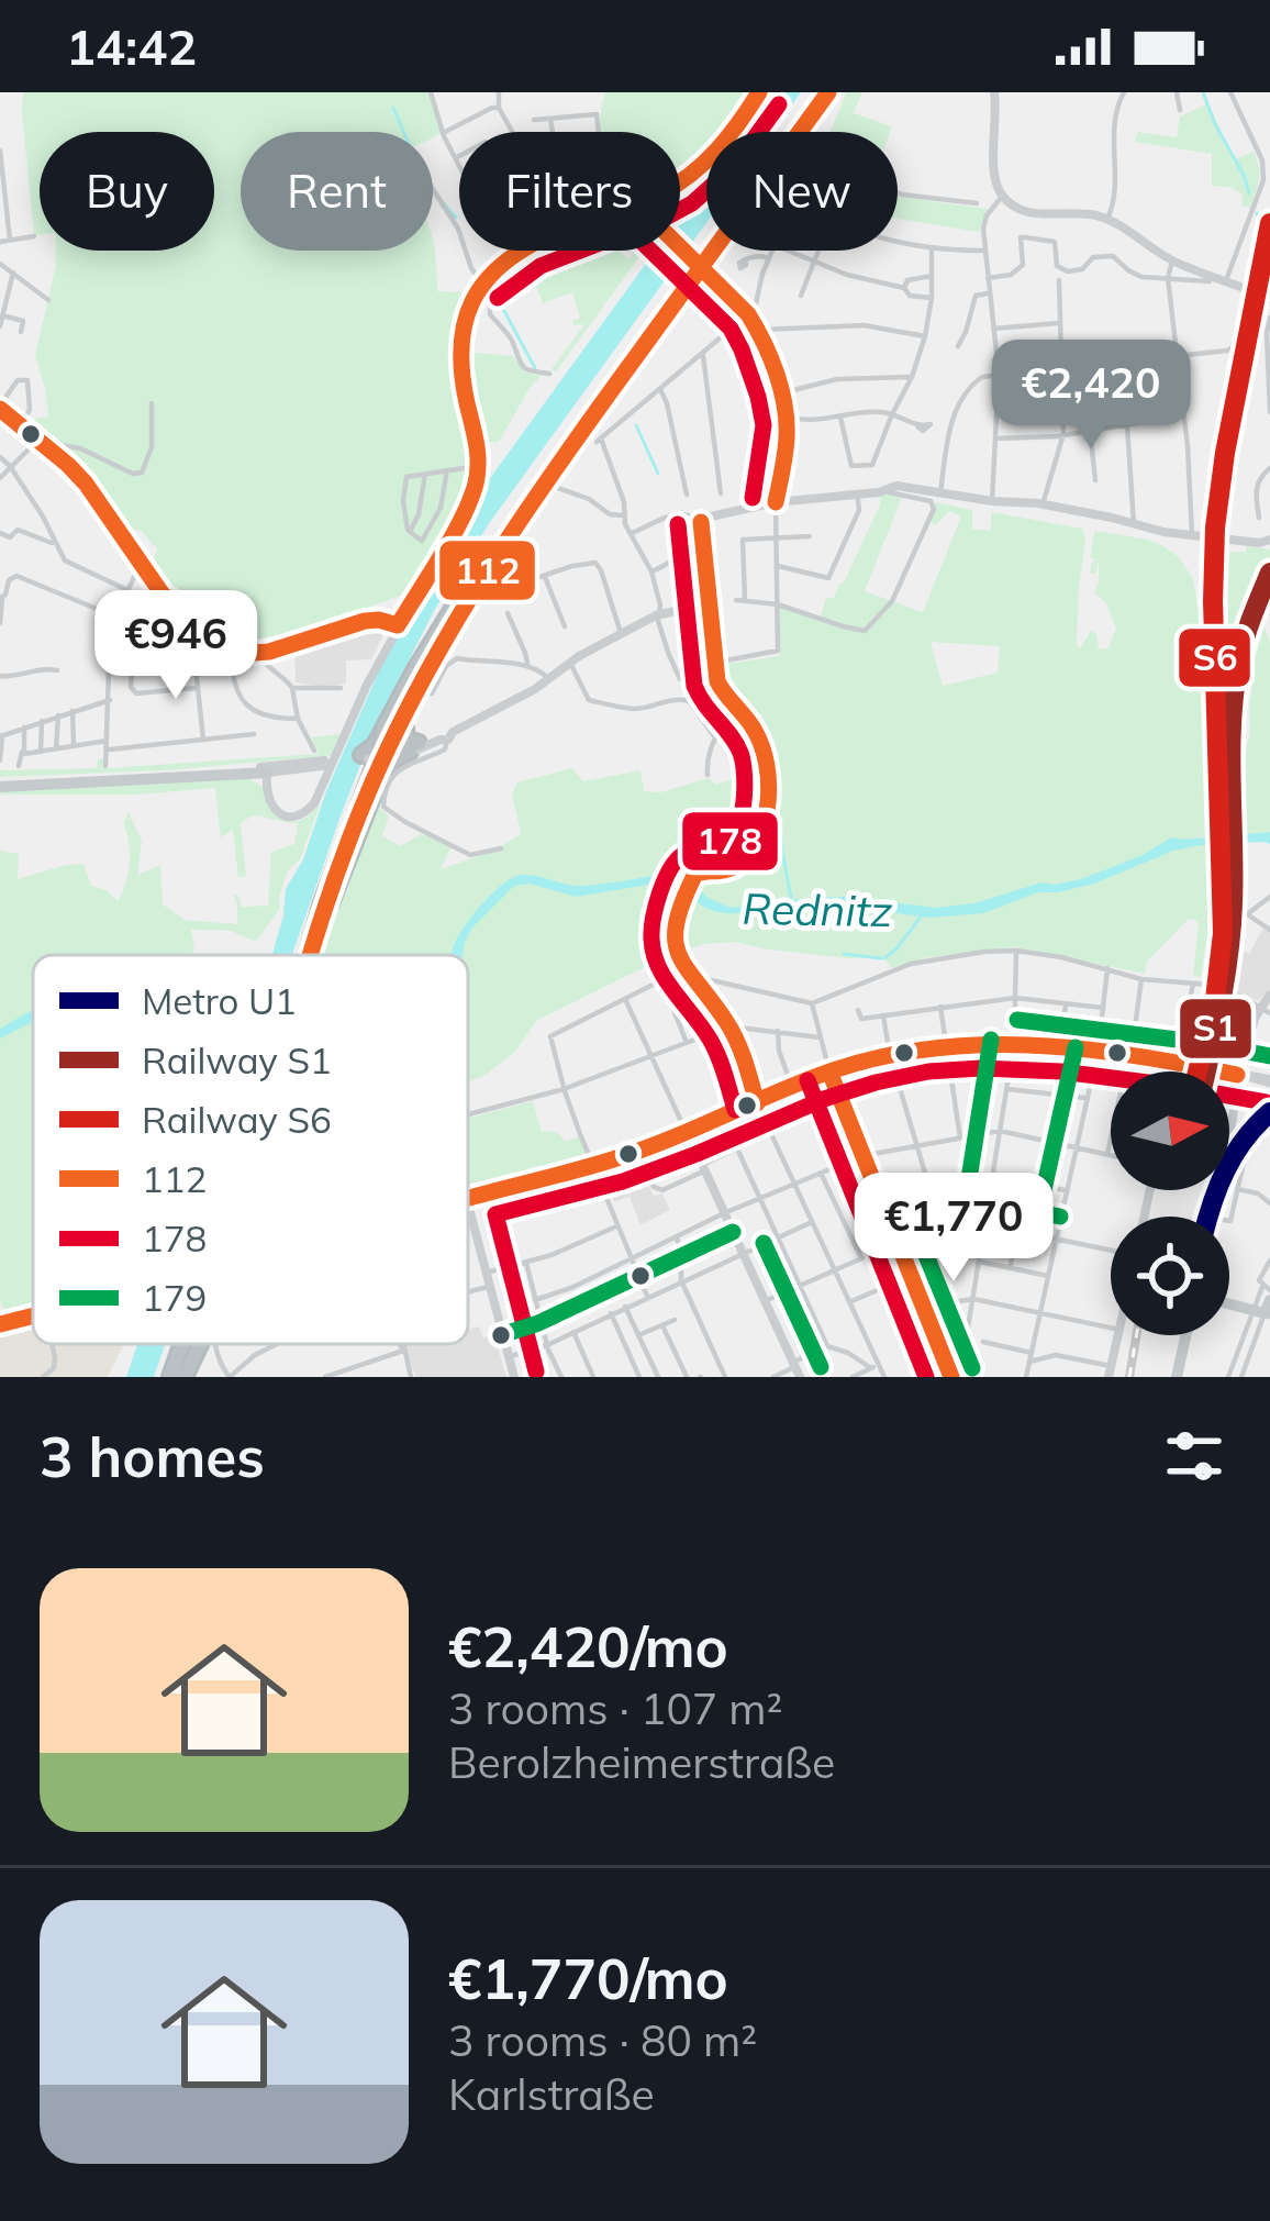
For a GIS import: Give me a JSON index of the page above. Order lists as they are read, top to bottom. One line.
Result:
{"water":["Rednitz"],"lines":["transit line 112","transit line 178","rail line S6","rail line S1","transit line 179","metro line U1"],"legend":["Metro U1","Railway S1","Railway S6","112","178","179"],"north":"right","page":{"status":"14:42","chip":["Buy","Rent","Filters","New"],"price":["€2,420","€946","€1,770"],"heading":"3 homes","list":[{"name":"€2,420/mo","note":"3 rooms · 107 m² · Berolzheimerstraße"},{"name":"€1,770/mo","note":"3 rooms · 80 m² · Karlstraße"}]}}
